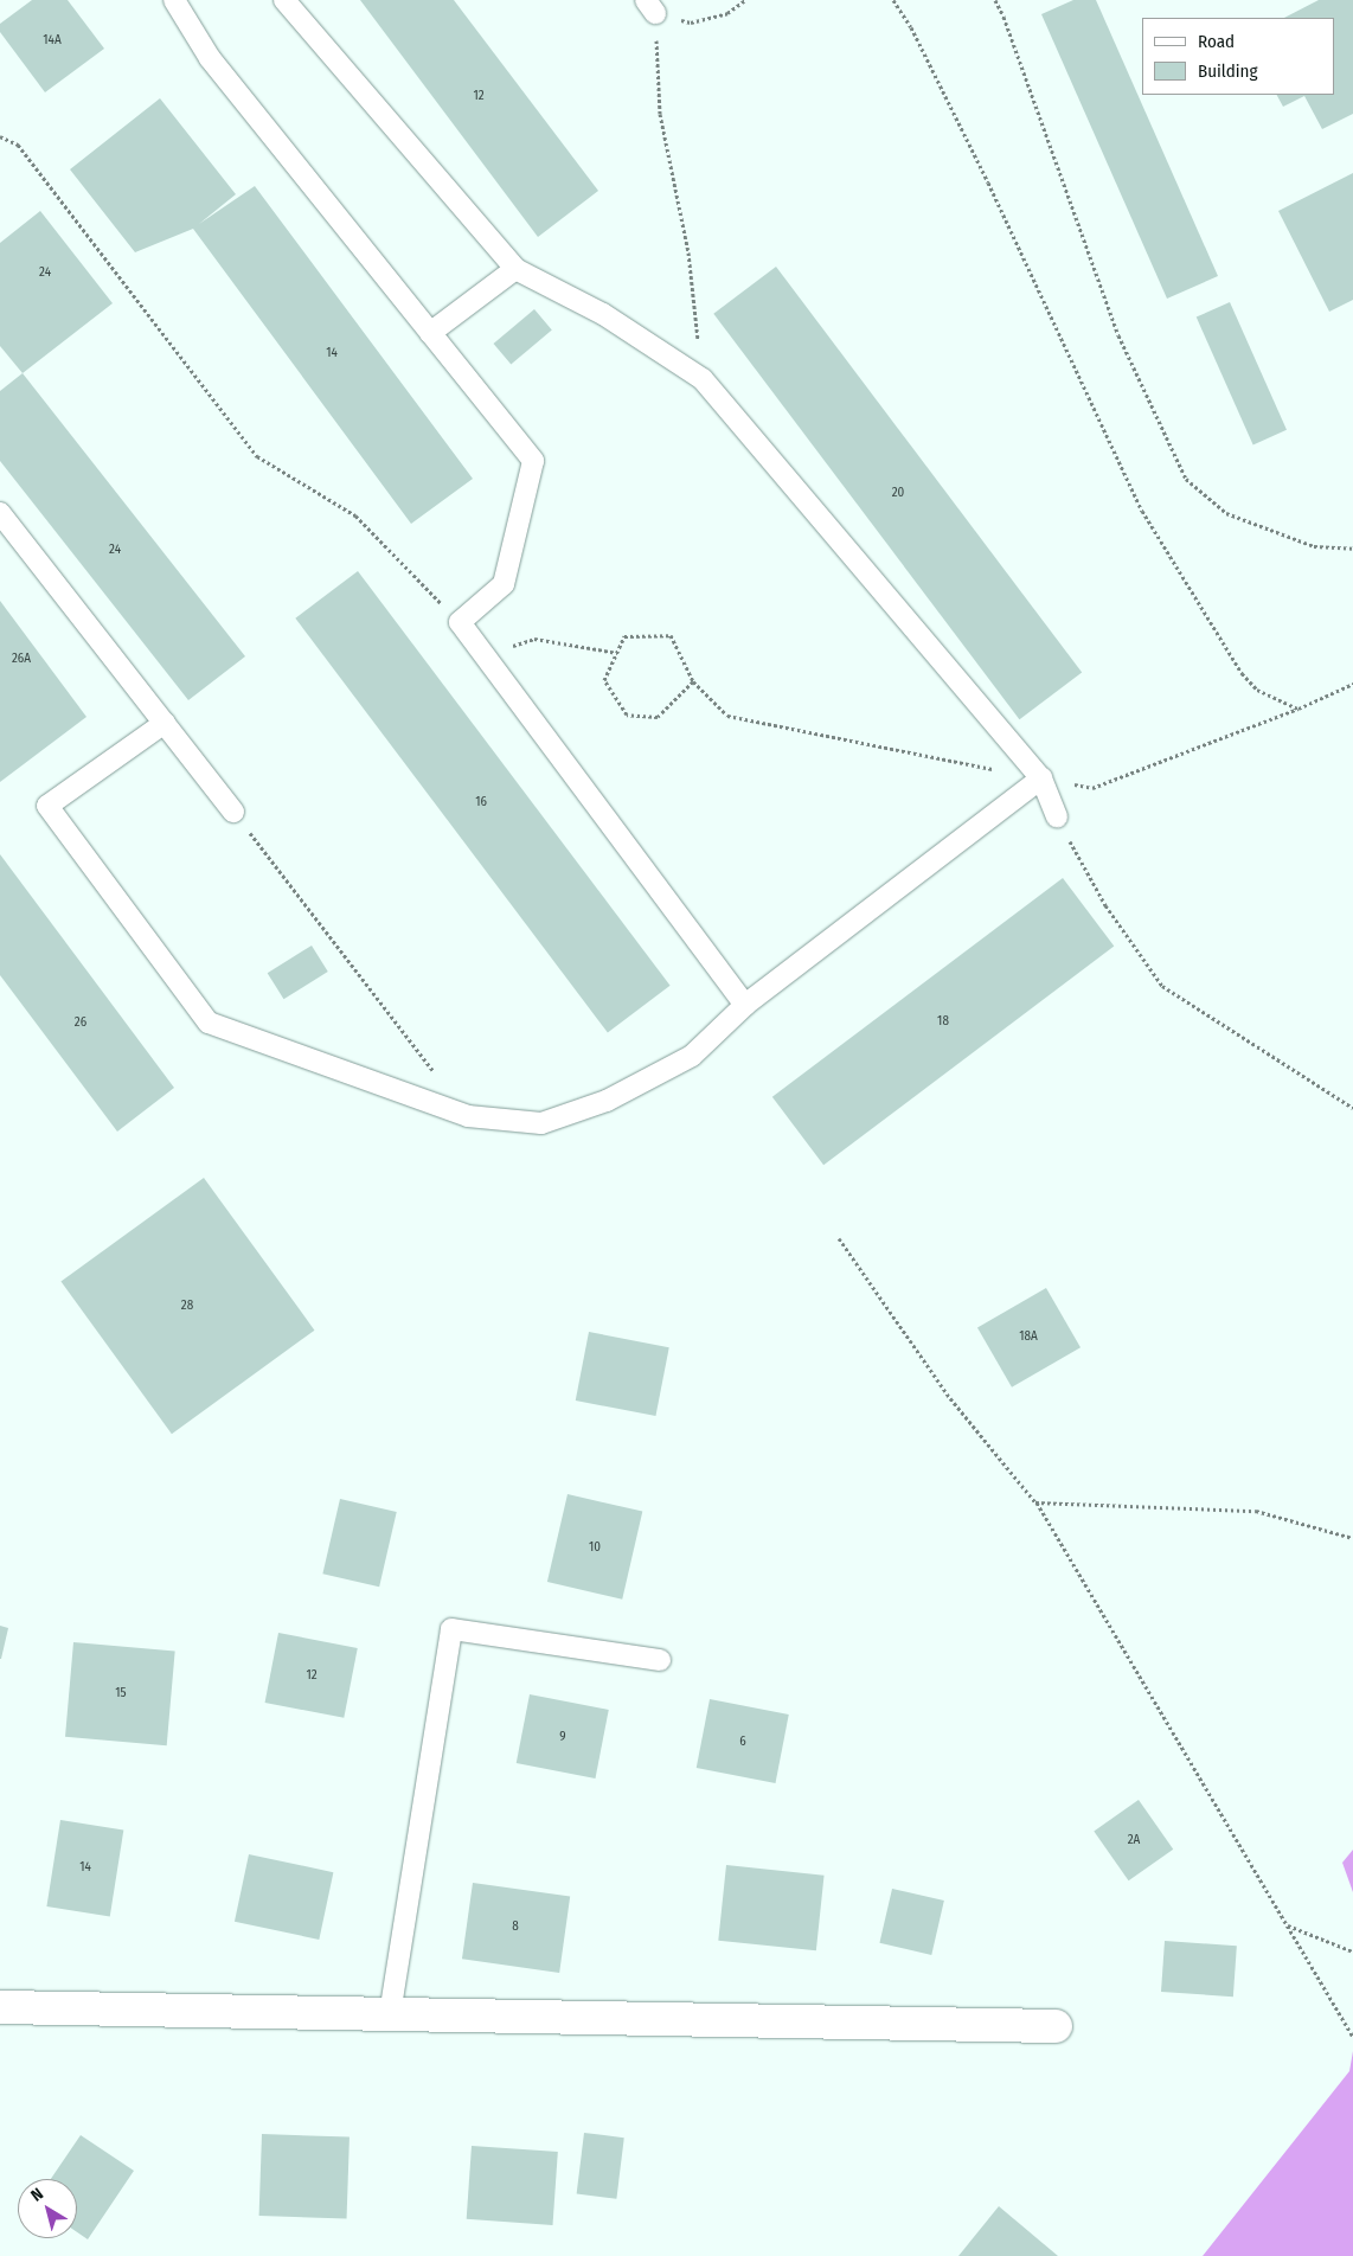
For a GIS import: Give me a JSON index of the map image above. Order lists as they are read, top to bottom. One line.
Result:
{"house_numbers":["14А","12","24","14","20","24","26А","16","18","26","28","18А","10","12","15","9","6","2А","14","8"],"legend":["Road","Building"],"north":"top left"}
